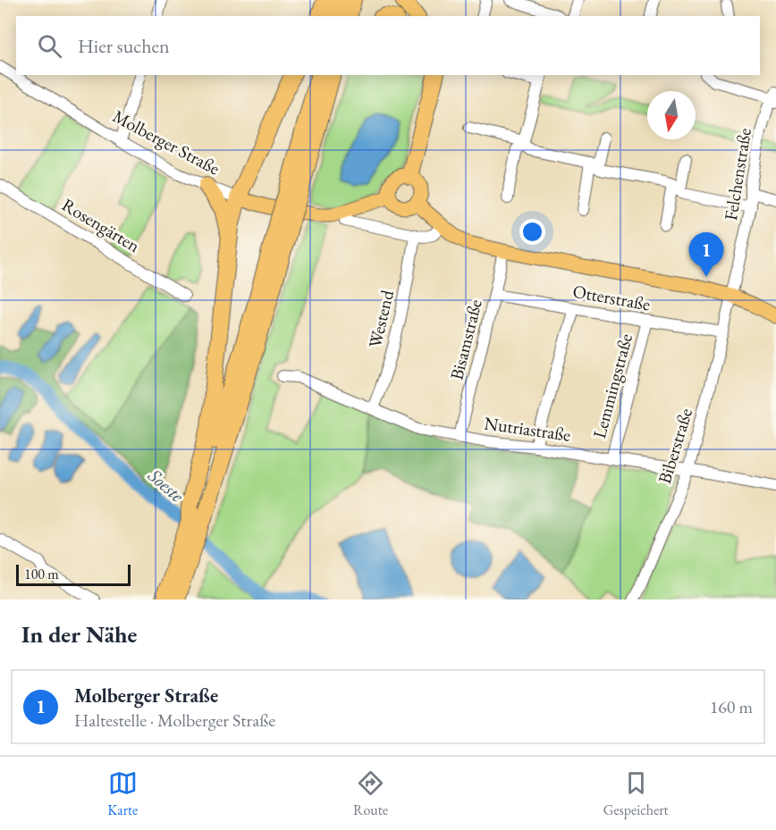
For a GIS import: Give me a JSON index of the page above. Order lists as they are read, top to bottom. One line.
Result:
{"streets":{"main road":["Molberger Straße"],"street":["Felchenstraße","Rosengärten","Otterstraße","Westend","Bisamstraße","Lemmingstraße","Nutriastraße","Biberstraße"]},"crossings":[["Felchenstraße","Biberstraße"],["Otterstraße","Bisamstraße"],["Otterstraße","Lemmingstraße"],["Otterstraße","Biberstraße"],["Westend","Nutriastraße"],["Bisamstraße","Nutriastraße"],["Lemmingstraße","Nutriastraße"],["Nutriastraße","Biberstraße"]],"water":["Soeste"],"scale_bar":"100 m","north":"bottom","page":{"search":"Hier suchen","pins":"1","scale":"100 m","heading":"In der Nähe","list":[{"mark":"1","name":"Molberger Straße","note":"Haltestelle · Molberger Straße","value":"160 m"}],"nav":["Karte","Route","Gespeichert"]}}
